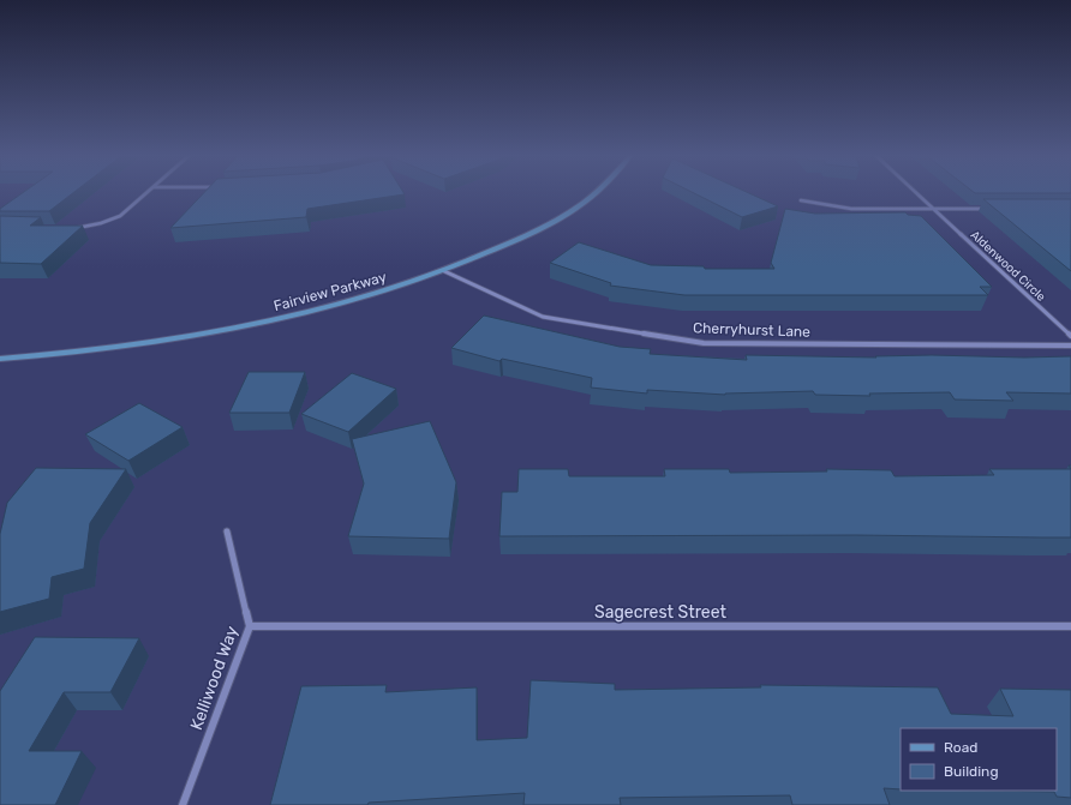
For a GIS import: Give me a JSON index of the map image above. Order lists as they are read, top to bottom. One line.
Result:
{"streets":{"main road":["Fairview Parkway"],"street":["Aldenwood Circle","Cherryhurst Lane","Sagecrest Street","Kelliwood Way"]},"crossings":[["Fairview Parkway","Cherryhurst Lane"],["Sagecrest Street","Kelliwood Way"]],"legend":["Road","Building"]}
